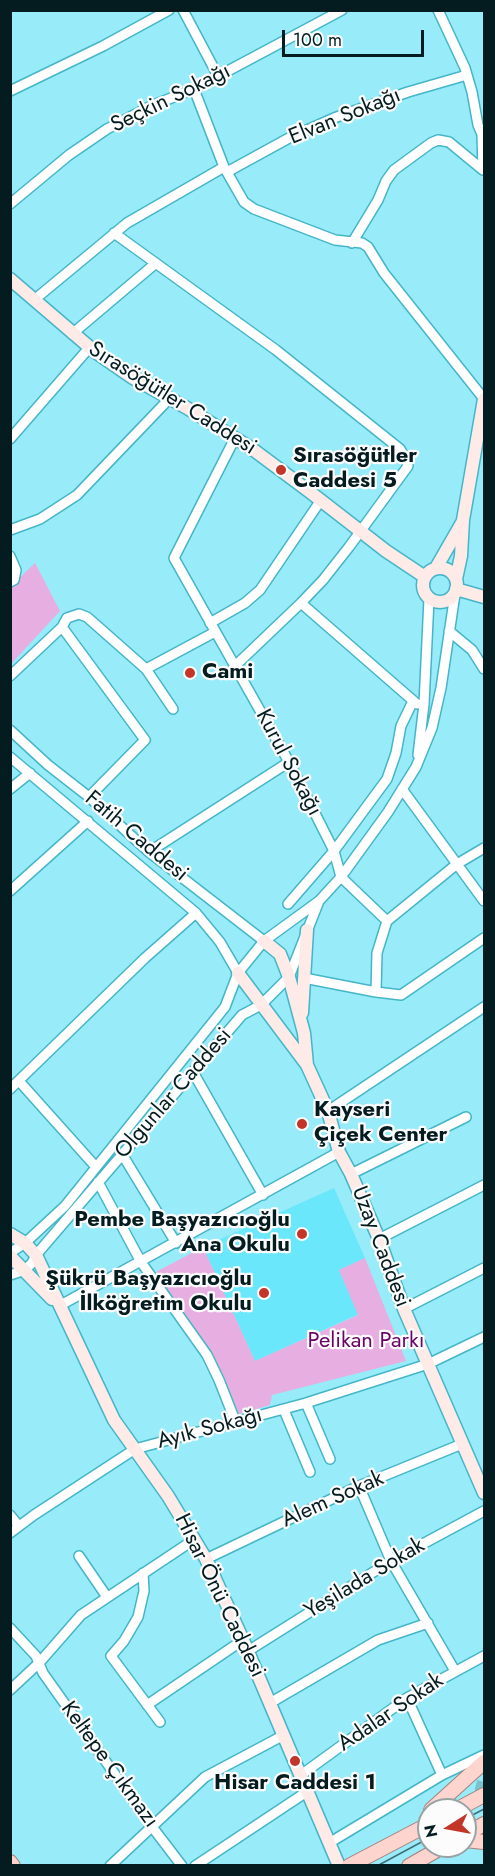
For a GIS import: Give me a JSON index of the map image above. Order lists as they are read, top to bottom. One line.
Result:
{"streets":{"main road":["Sırasöğütler Caddesi","Uzay Caddesi","Hisar Önü Caddesi"],"street":["Seçkin Sokağı","Elvan Sokağı","Kurul Sokağı","Fatih Caddesi","Olgunlar Caddesi","Ayık Sokağı","Alem Sokak","Yeşilada Sokak","Adalar Sokak","Keltepe Çıkmazı"]},"crossings":[["Elvan Sokağı","Sırasöğütler Caddesi"],["Sırasöğütler Caddesi","Kurul Sokağı"],["Sırasöğütler Caddesi","Olgunlar Caddesi"],["Kurul Sokağı","Olgunlar Caddesi"],["Fatih Caddesi","Olgunlar Caddesi"],["Fatih Caddesi","Uzay Caddesi"],["Olgunlar Caddesi","Uzay Caddesi"],["Olgunlar Caddesi","Hisar Önü Caddesi"],["Uzay Caddesi","Ayık Sokağı"],["Uzay Caddesi","Alem Sokak"],["Ayık Sokağı","Hisar Önü Caddesi"],["Alem Sokak","Hisar Önü Caddesi"],["Yeşilada Sokak","Hisar Önü Caddesi"],["Hisar Önü Caddesi","Adalar Sokak"]],"parks":["Pelikan Parkı"],"places":["Sırasöğütler Caddesi 5","Cami","Kayseri Çiçek Center","Pembe Başyazıcıoğlu Ana Okulu","Şükrü Başyazıcıoğlu İlköğretim Okulu","Hisar Caddesi 1"],"scale_bar":"100 m","north":"left"}
